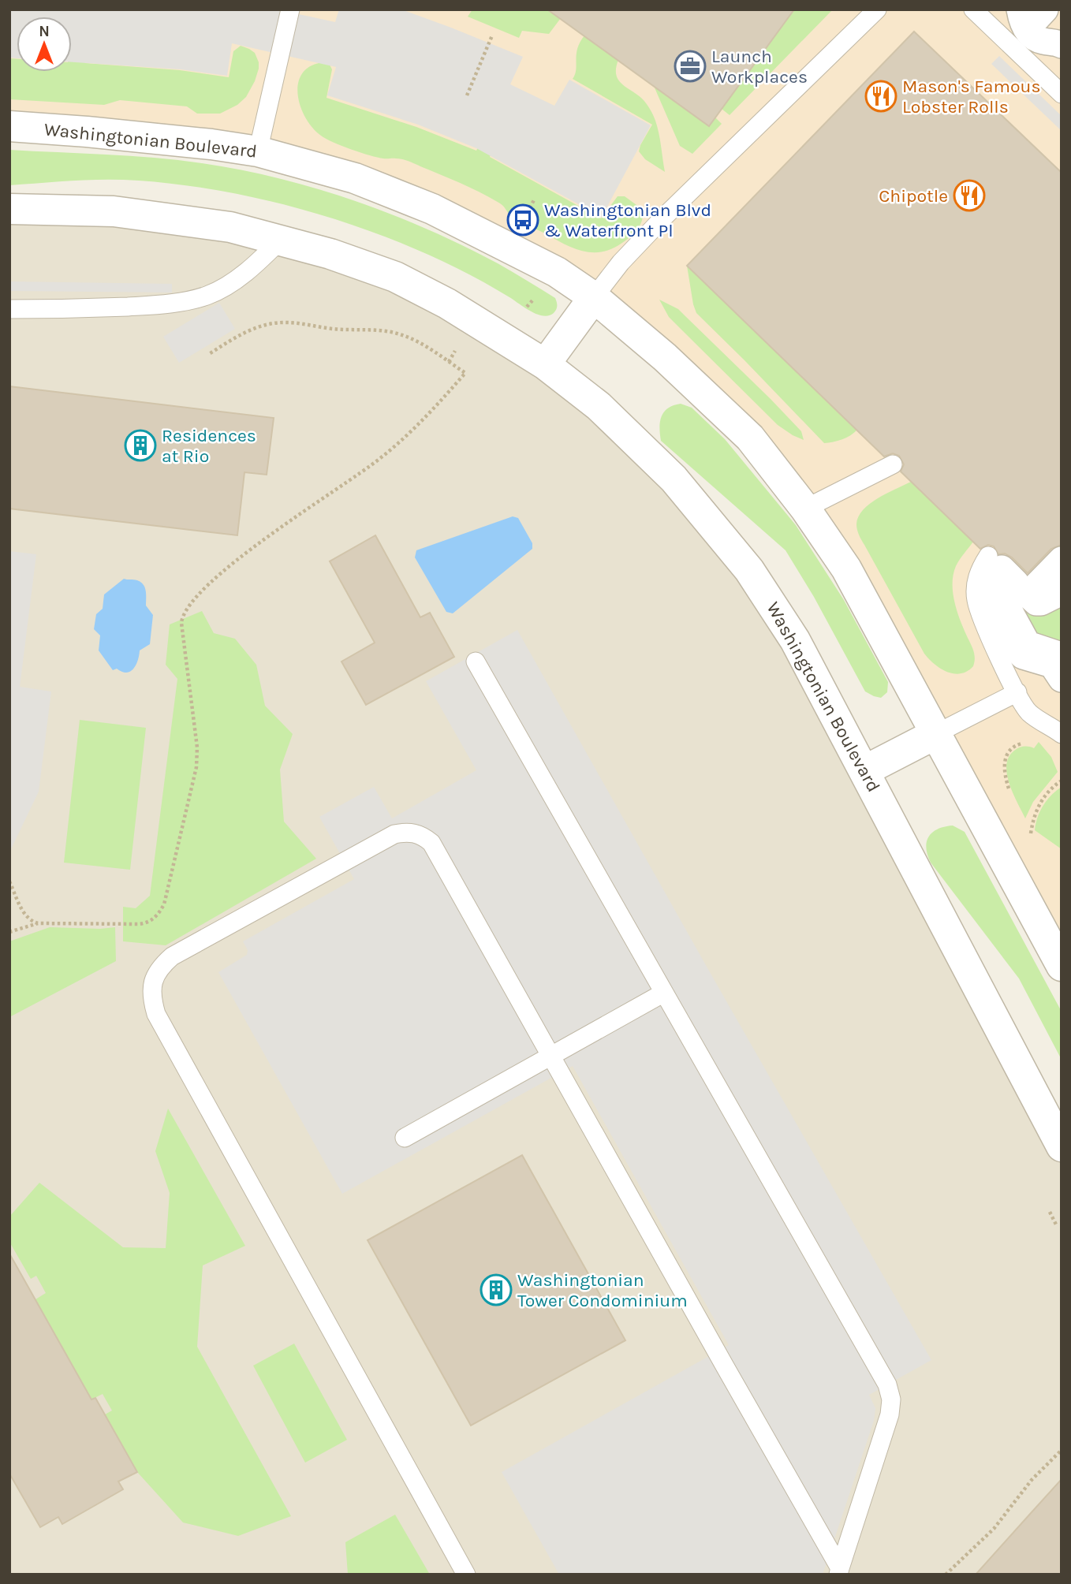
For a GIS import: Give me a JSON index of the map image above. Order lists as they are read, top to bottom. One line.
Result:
{"streets":{"street":["Washingtonian Boulevard"]},"places":{"office":["Launch Workplaces"],"restaurant":["Mason's Famous Lobster Rolls","Chipotle"],"bus stop":["Washingtonian Blvd & Waterfront Pl"],"building":["Residences at Rio","Washingtonian Tower Condominium"]},"north":"top"}
